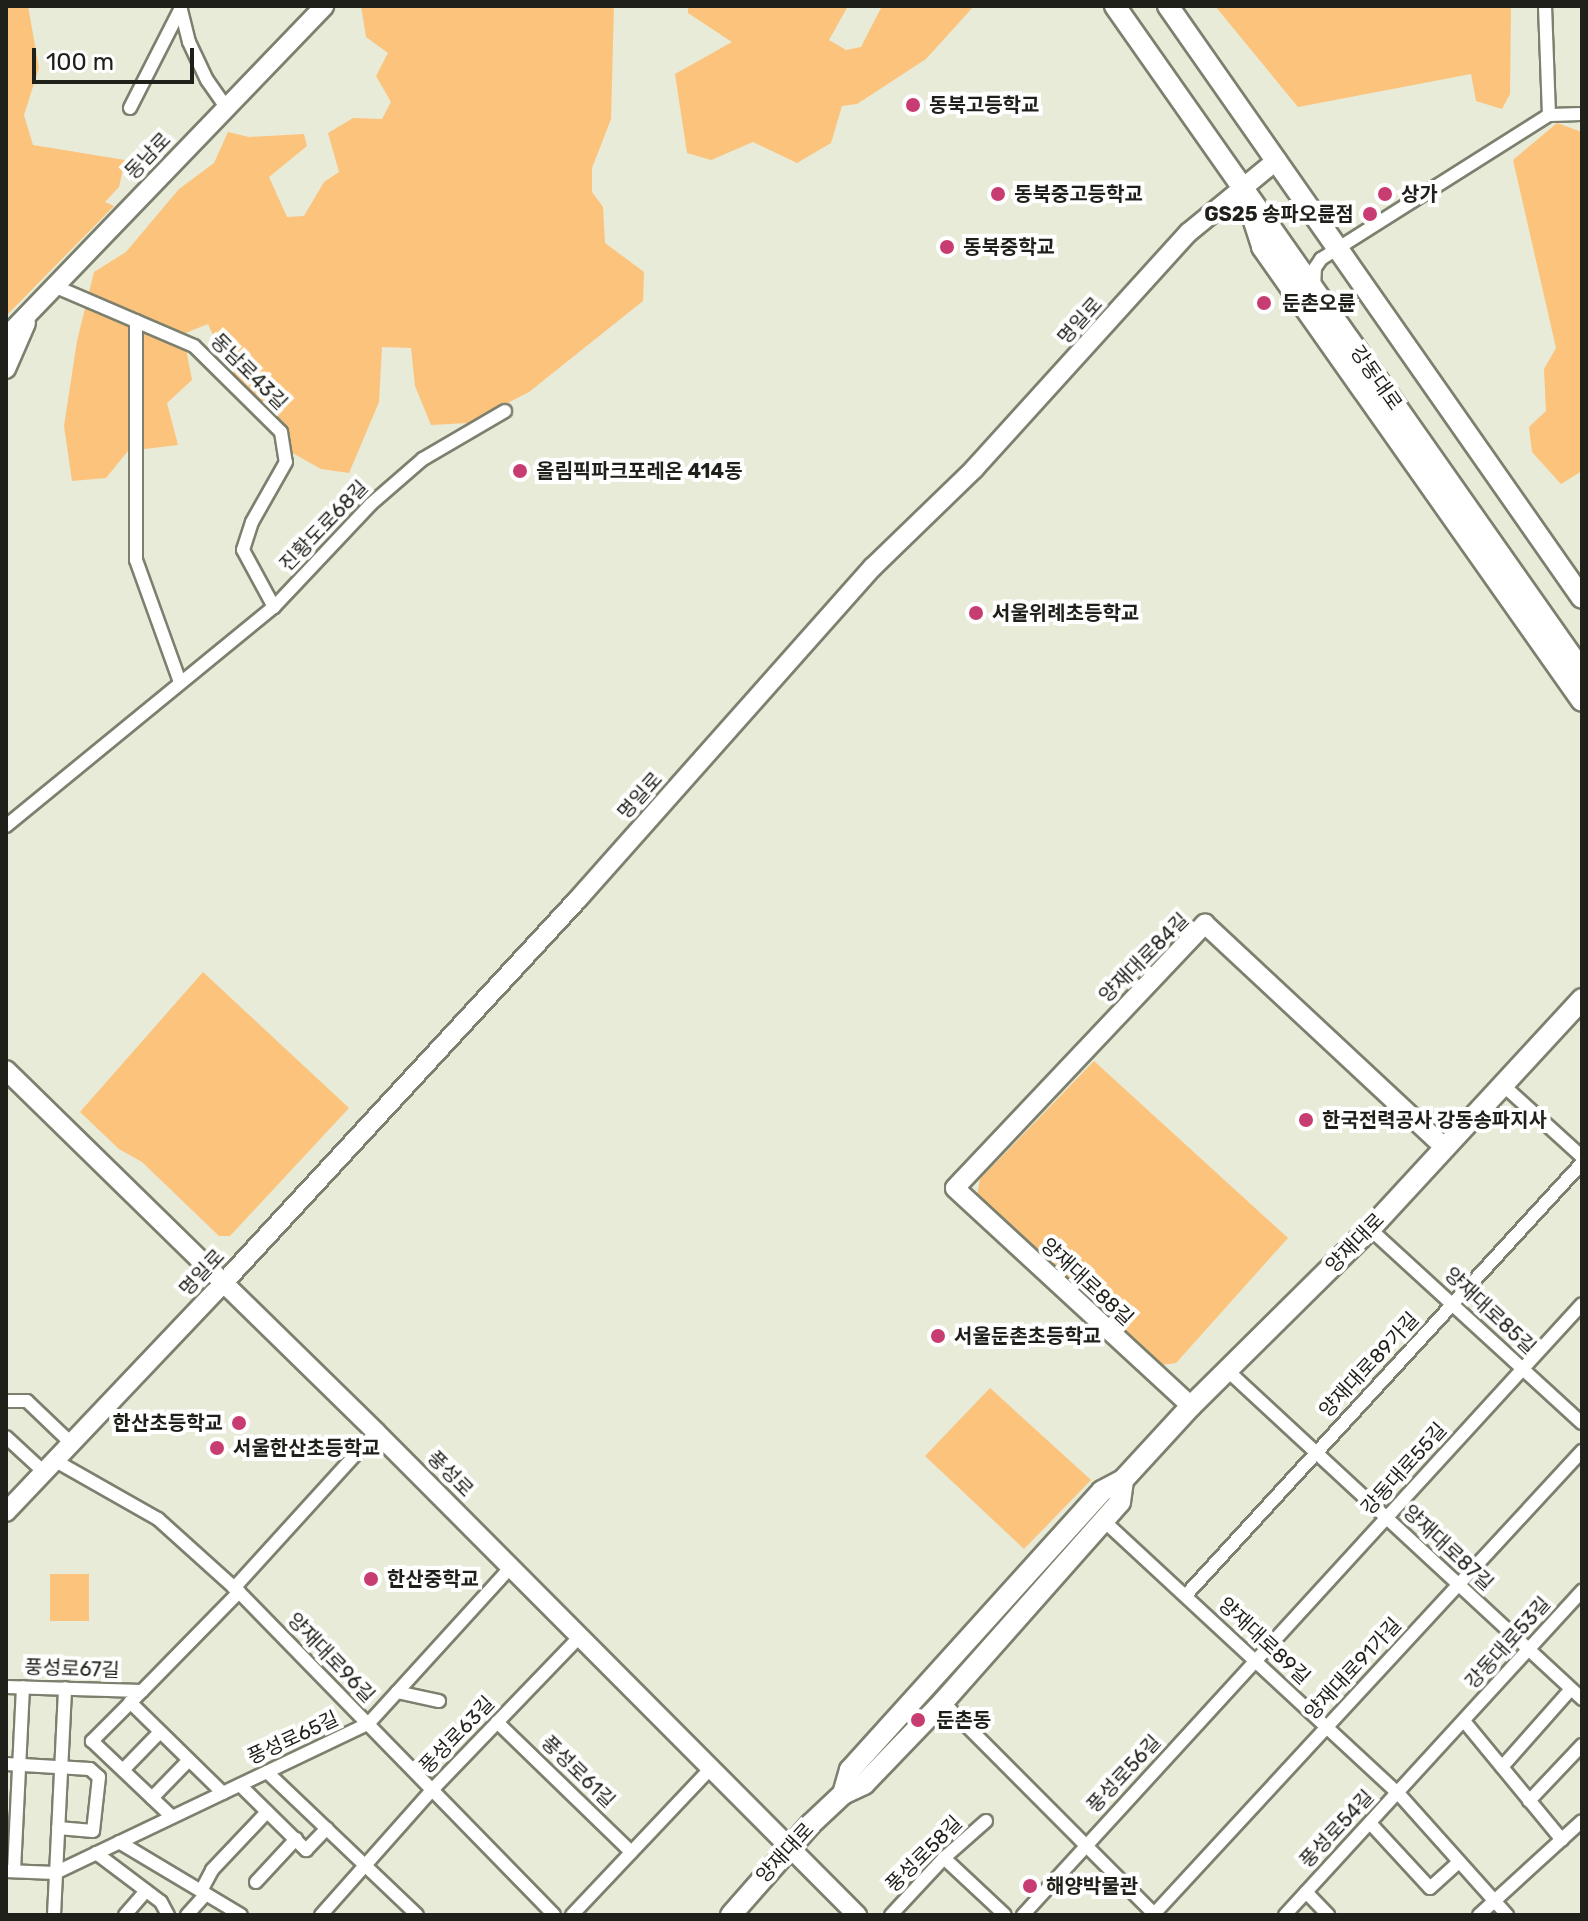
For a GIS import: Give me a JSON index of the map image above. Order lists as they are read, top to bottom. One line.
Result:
{"streets":{"main road":["동남로","명일로","강동대로","양재대로84길","양재대로","양재대로88길","풍성로"],"street":["동남로43길","진황도로68길","양재대로85길","양재대로89가길","강동대로55길","양재대로87길","양재대로89길","강동대로53길","양재대로96길","풍성로67길","양재대로91가길","풍성로63길","풍성로65길","풍성로61길","풍성로56길","풍성로54길","풍성로58길"]},"crossings":[["동남로","동남로43길"],["명일로","강동대로"],["명일로","풍성로"],["명일로","양재대로96길"],["동남로43길","진황도로68길"],["양재대로84길","양재대로"],["양재대로84길","양재대로88길"],["양재대로","양재대로88길"],["양재대로","양재대로85길"],["양재대로","풍성로"],["양재대로","양재대로87길"],["양재대로","양재대로89길"],["양재대로85길","양재대로89가길"],["양재대로85길","강동대로55길"],["양재대로89가길","양재대로87길"],["양재대로89가길","양재대로89길"],["강동대로55길","양재대로87길"],["강동대로55길","양재대로89길"],["강동대로55길","풍성로56길"],["풍성로","풍성로67길"],["풍성로","풍성로63길"],["풍성로","풍성로65길"],["양재대로87길","강동대로53길"],["양재대로87길","양재대로91가길"],["양재대로89길","강동대로53길"],["양재대로89길","양재대로91가길"],["양재대로89길","풍성로56길"],["양재대로89길","풍성로54길"],["강동대로53길","풍성로54길"],["양재대로96길","풍성로67길"],["양재대로96길","풍성로63길"],["양재대로96길","풍성로65길"],["풍성로67길","풍성로65길"],["풍성로63길","풍성로61길"]],"places":["동북고등학교","동북중고등학교","상가","GS25 송파오륜점","동북중학교","둔촌오륜","올림픽파크포레온 414동","서울위례초등학교","한국전력공사 강동송파지사","서울둔촌초등학교","한산초등학교","서울한산초등학교","한산중학교","둔촌동","해양박물관"],"scale_bar":"100 m"}
